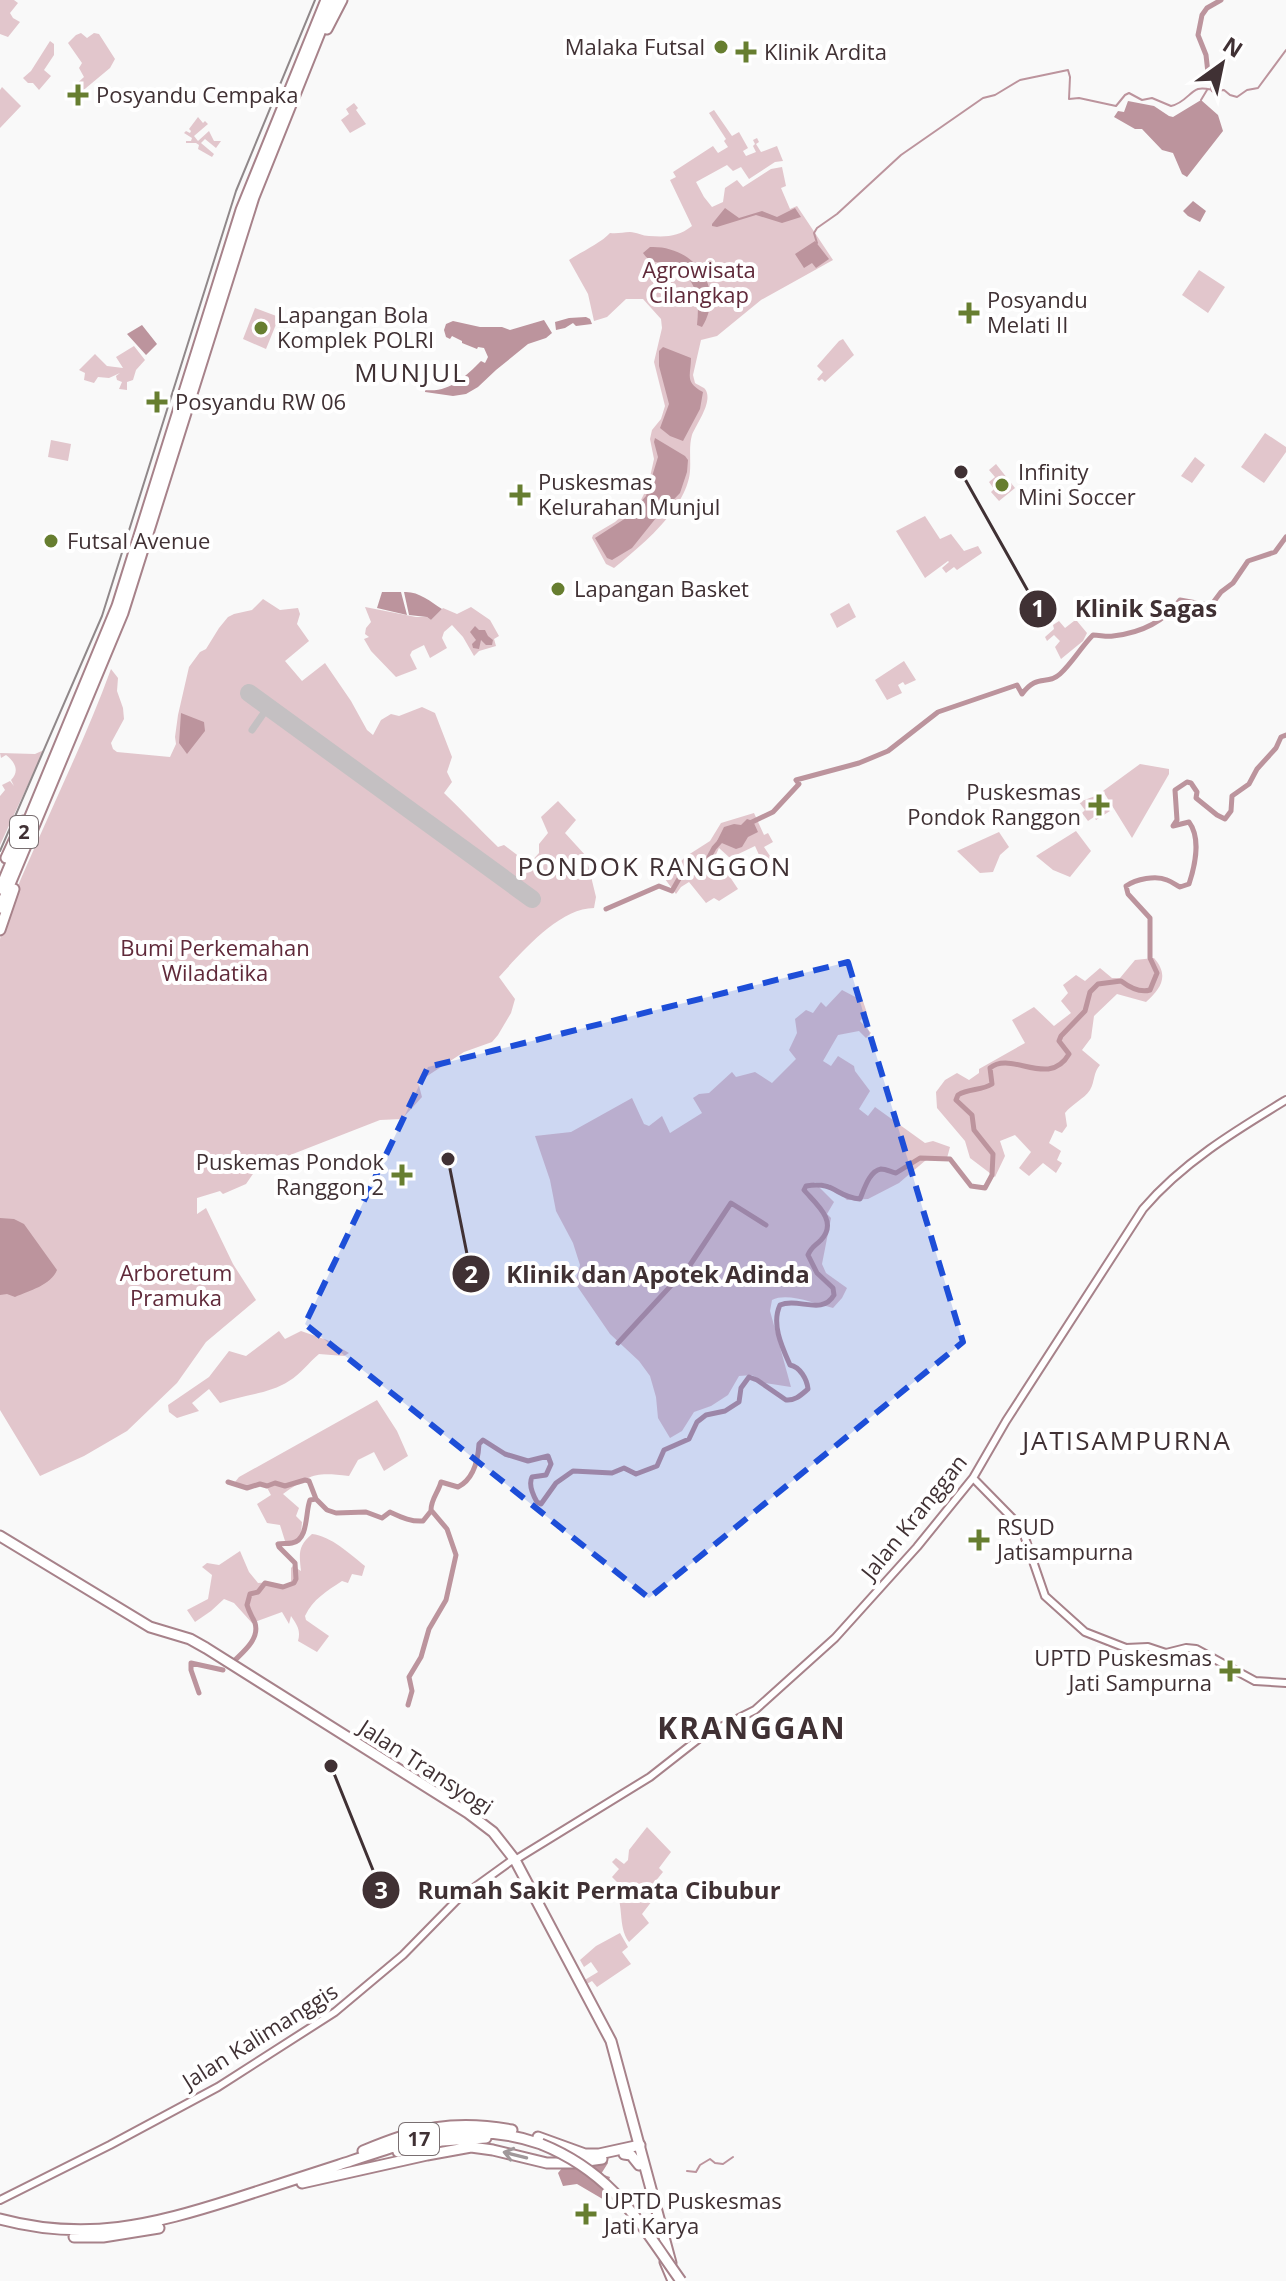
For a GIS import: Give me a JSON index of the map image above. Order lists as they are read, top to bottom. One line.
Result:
{"streets":{"highway":["2","Jalan Transyogi","17"],"main road":["Jalan Kranggan","Jalan Kalimanggis"]},"crossings":[["Jalan Kranggan","Jalan Transyogi"],["Jalan Kranggan","Jalan Kalimanggis"],["Jalan Transyogi","Jalan Kalimanggis"],["Jalan Transyogi","17"]],"districts":["MUNJUL","PONDOK RANGGON","JATISAMPURNA","KRANGGAN"],"parks":["Agrowisata Cilangkap","Bumi Perkemahan Wiladatika","Arboretum Pramuka"],"places":{"other":["Malaka Futsal","Lapangan Bola Komplek POLRI","Klinik Sagas","Infinity Mini Soccer","Futsal Avenue","Lapangan Basket","Klinik dan Apotek Adinda","Rumah Sakit Permata Cibubur"],"health":["Klinik Ardita","Posyandu Cempaka","Posyandu Melati II","Posyandu RW 06","Puskesmas Kelurahan Munjul","Puskesmas Pondok Ranggon","Puskemas Pondok Ranggon 2","RSUD Jatisampurna","UPTD Puskesmas Jati Sampurna","UPTD Puskesmas Jati Karya"]},"north":"top right"}
